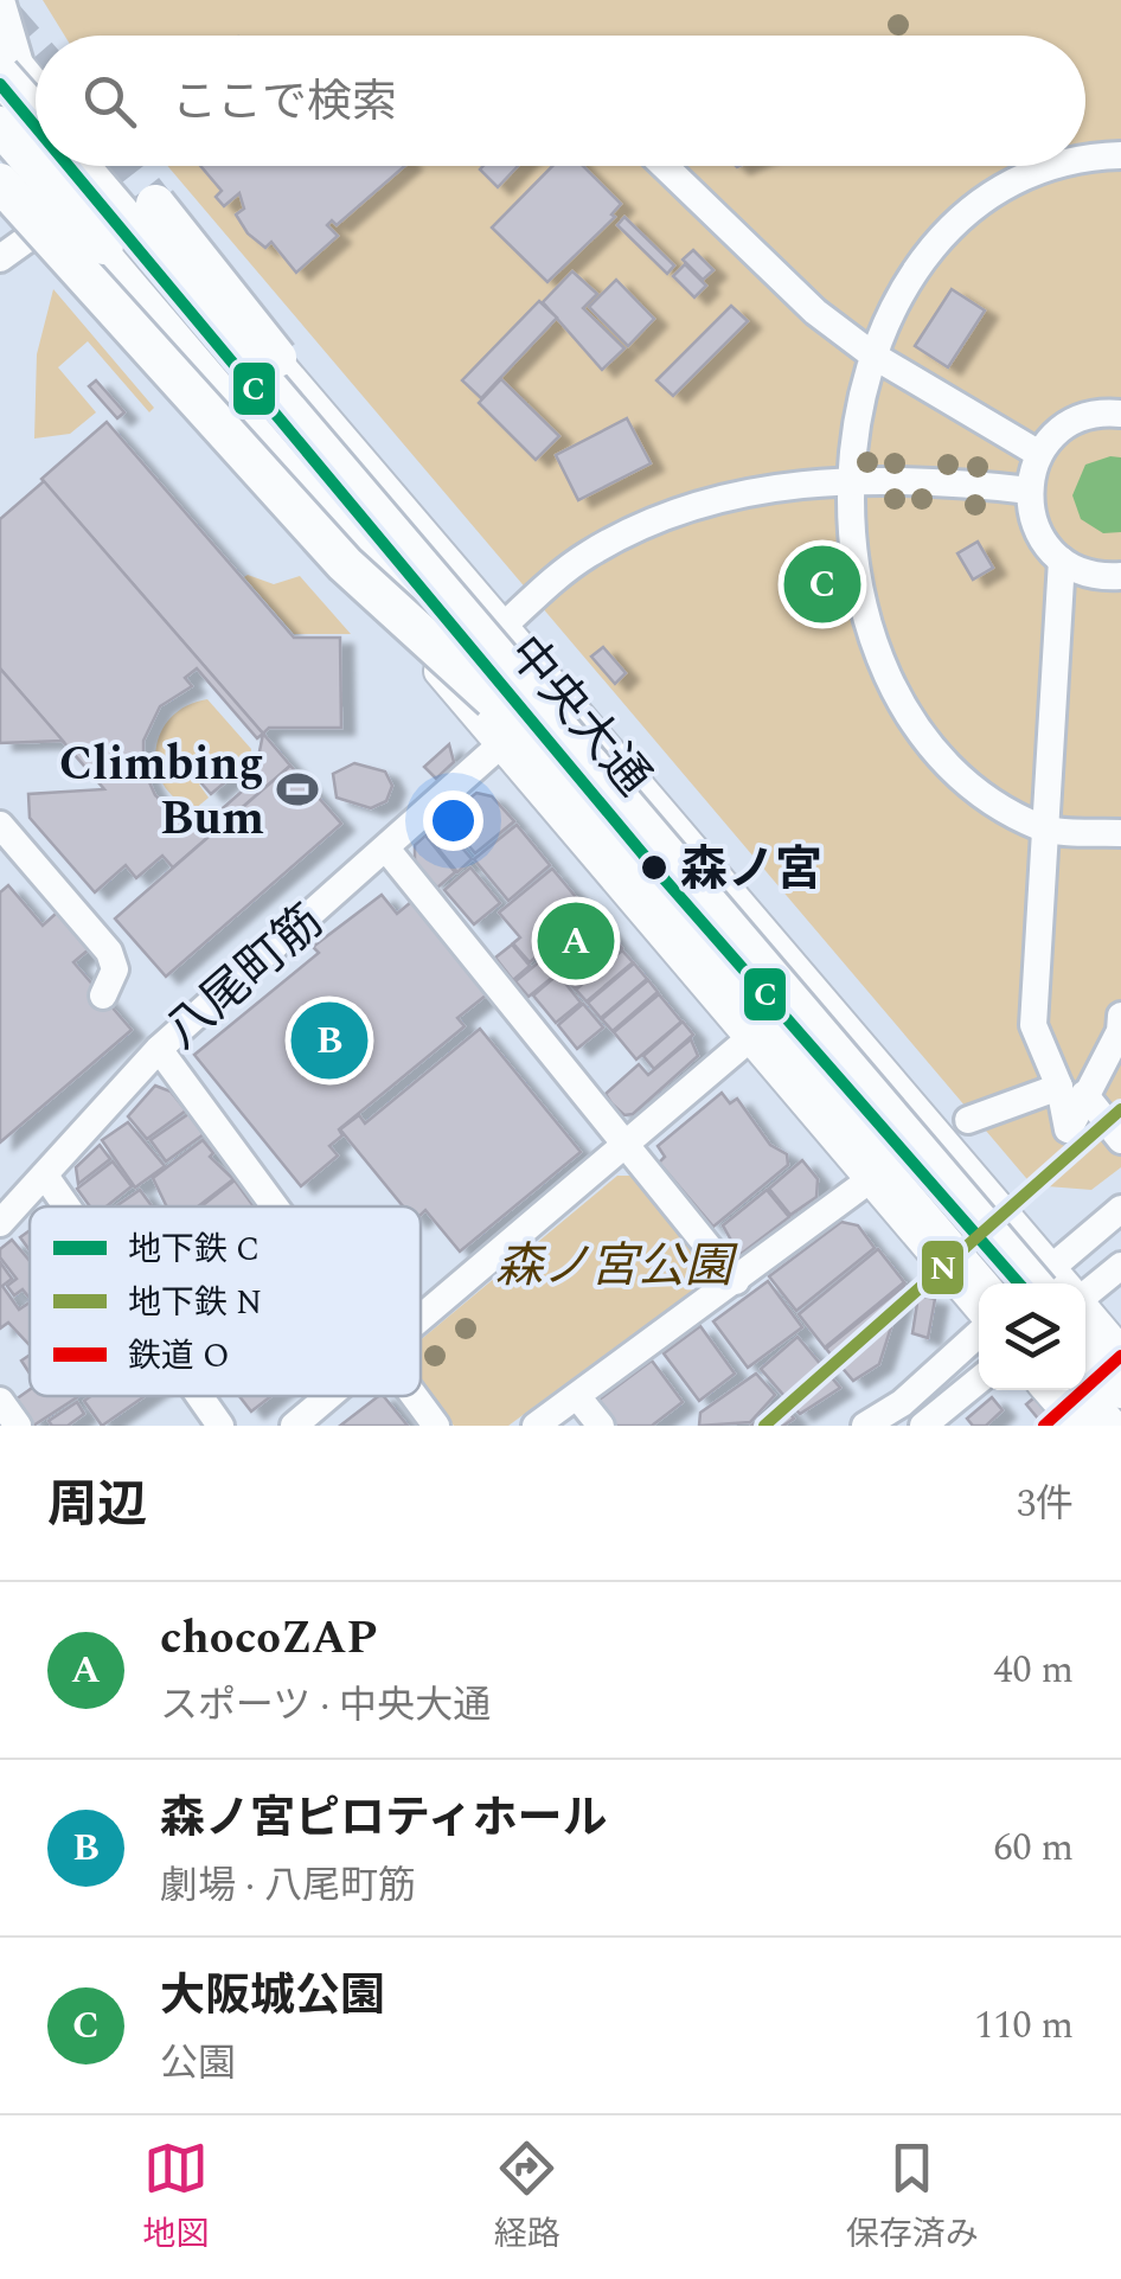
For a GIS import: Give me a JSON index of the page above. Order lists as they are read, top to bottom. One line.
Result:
{"streets":{"main road":["中央大通"],"street":["八尾町筋"]},"crossings":[["中央大通","八尾町筋"]],"parks":["森ノ宮公園"],"places":{"sports":["Climbing Bum"],"other":["森ノ宮"]},"lines":["metro line C","metro line N","rail line O"],"legend":["地下鉄 C","地下鉄 N","鉄道 O"],"page":{"search":"ここで検索","pins":["C","A","B"],"heading":["周辺","3件"],"list":[{"mark":"A","name":"chocoZAP","note":"スポーツ · 中央大通","value":"40 m"},{"mark":"B","name":"森ノ宮ピロティホール","note":"劇場 · 八尾町筋","value":"60 m"},{"mark":"C","name":"大阪城公園","note":"公園","value":"110 m"}],"nav":["地図","経路","保存済み"]}}
